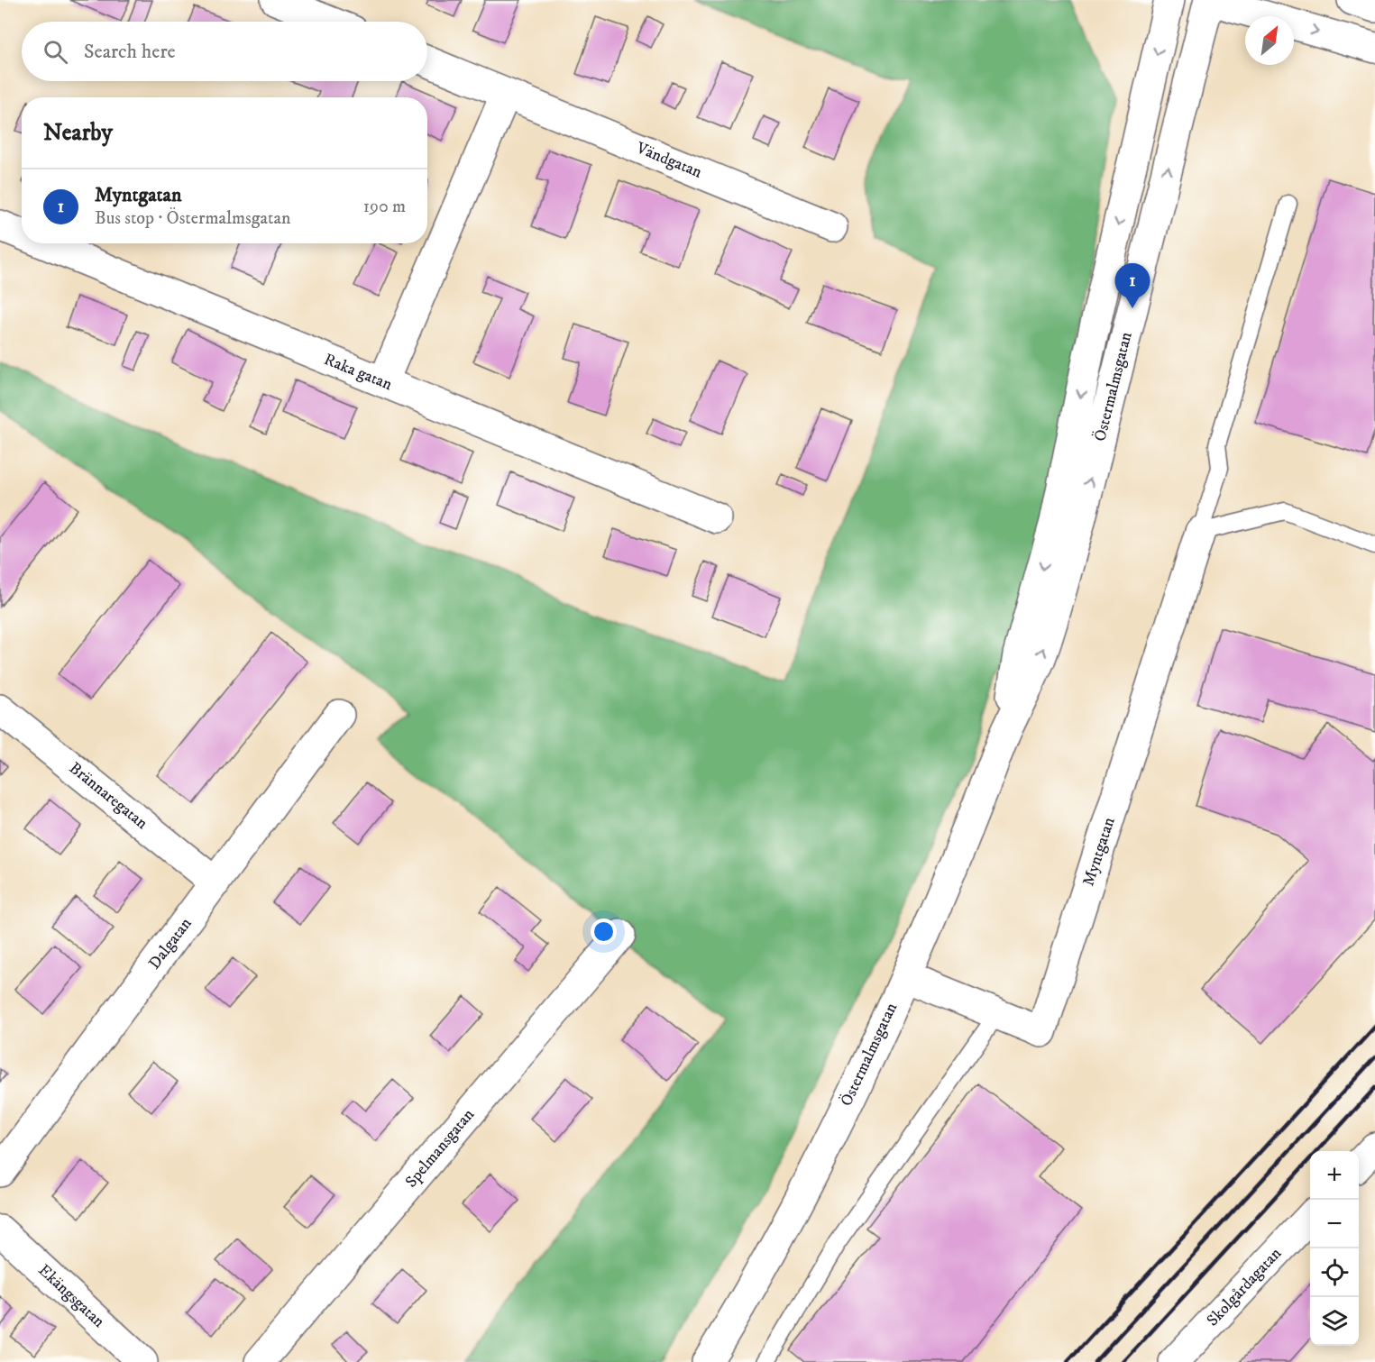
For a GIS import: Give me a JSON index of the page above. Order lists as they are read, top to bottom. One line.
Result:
{"streets":{"street":["Vändgatan","Raka gatan","Östermalmsgatan","Brännaregatan","Myntgatan","Dalgatan","Spelmansgatan","Skolgårdagatan","Ekängsgatan"]},"crossings":[["Östermalmsgatan","Myntgatan"],["Brännaregatan","Dalgatan"]],"north":"top right","page":{"search":"Search here","heading":"Nearby","list":[{"mark":"1","name":"Myntgatan","note":"Bus stop · Östermalmsgatan","value":"190 m"}],"pins":"1","map_buttons":["+","−"]}}
